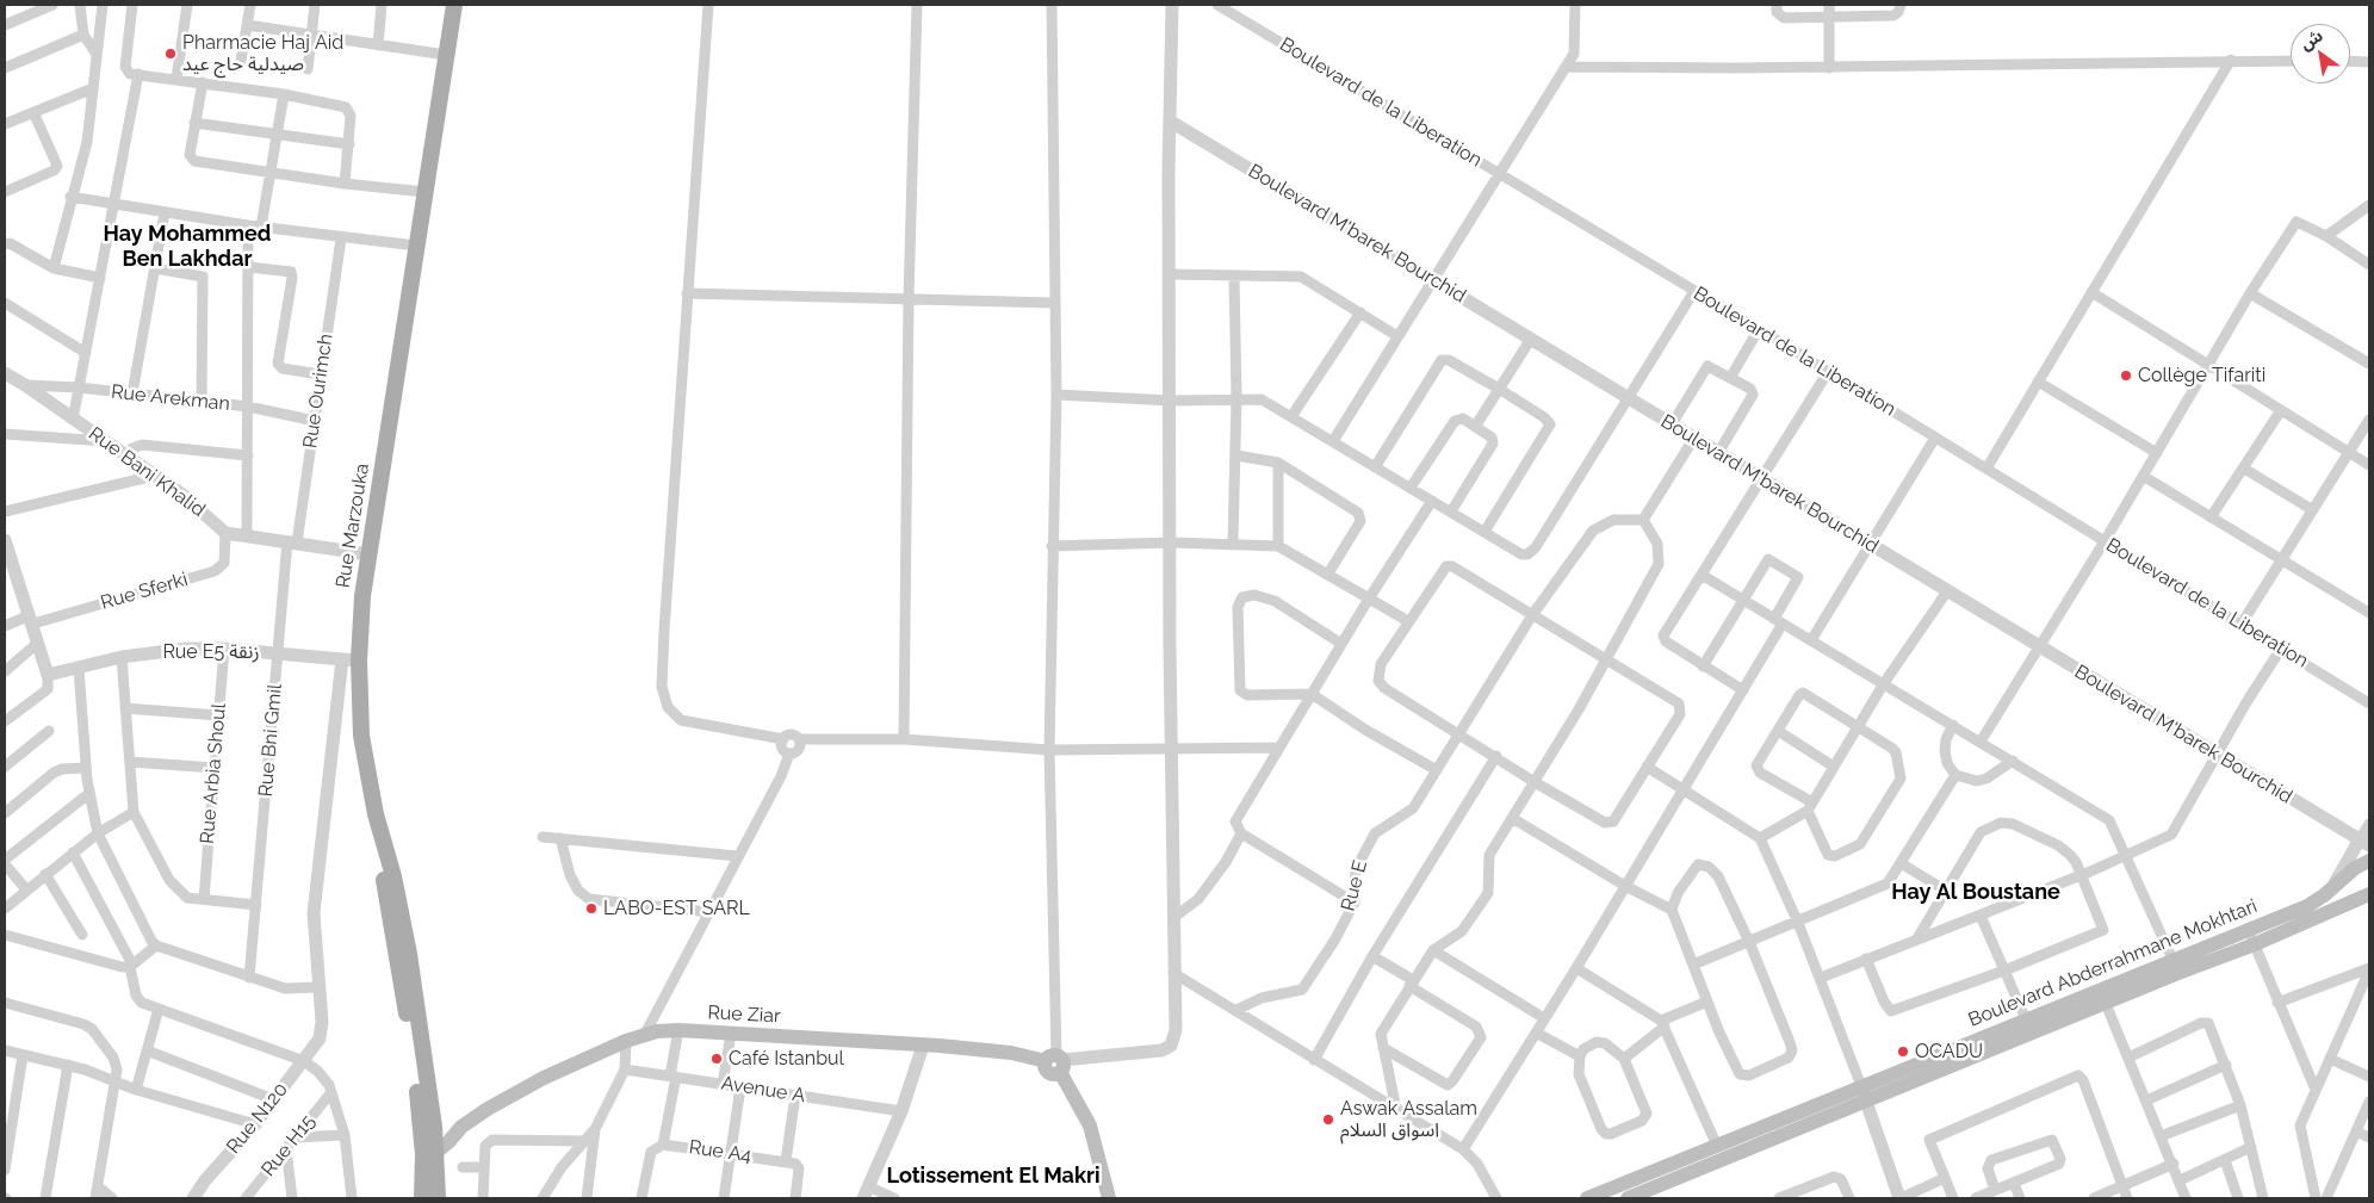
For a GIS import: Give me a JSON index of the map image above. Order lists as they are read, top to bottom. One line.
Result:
{"streets":{"main road":["Rue Marzouka","Boulevard Abderrahmane Mokhtari","Rue Ziar"],"street":["Boulevard de la Liberation","Boulevard M'barek Bourchid","Rue Ourimch","Rue Arekman","Rue Bani Khalid","Rue Sferki","Rue E5 زنقة","Rue Bni Gmil","Rue Arbia Shoul","Rue E","Avenue A","Rue N120","Rue H15","Rue A4"]},"crossings":[["Boulevard M'barek Bourchid","Boulevard Abderrahmane Mokhtari"],["Rue Ourimch","Rue Arekman"],["Rue Ourimch","Rue Bni Gmil"],["Rue Arekman","Rue Bani Khalid"],["Rue Bani Khalid","Rue Sferki"],["Rue E5 زنقة","Rue Bni Gmil"],["Rue E5 زنقة","Rue Arbia Shoul"]],"districts":["Hay Mohammed Ben Lakhdar","Hay Al Boustane","Lotissement El Makri"],"places":["Pharmacie Haj Aid صيدلية حاج عيد","Collège Tifariti","LABO-EST SARL","OCADU","Café Istanbul","Aswak Assalam اسواق السلام"],"north":"top left"}
